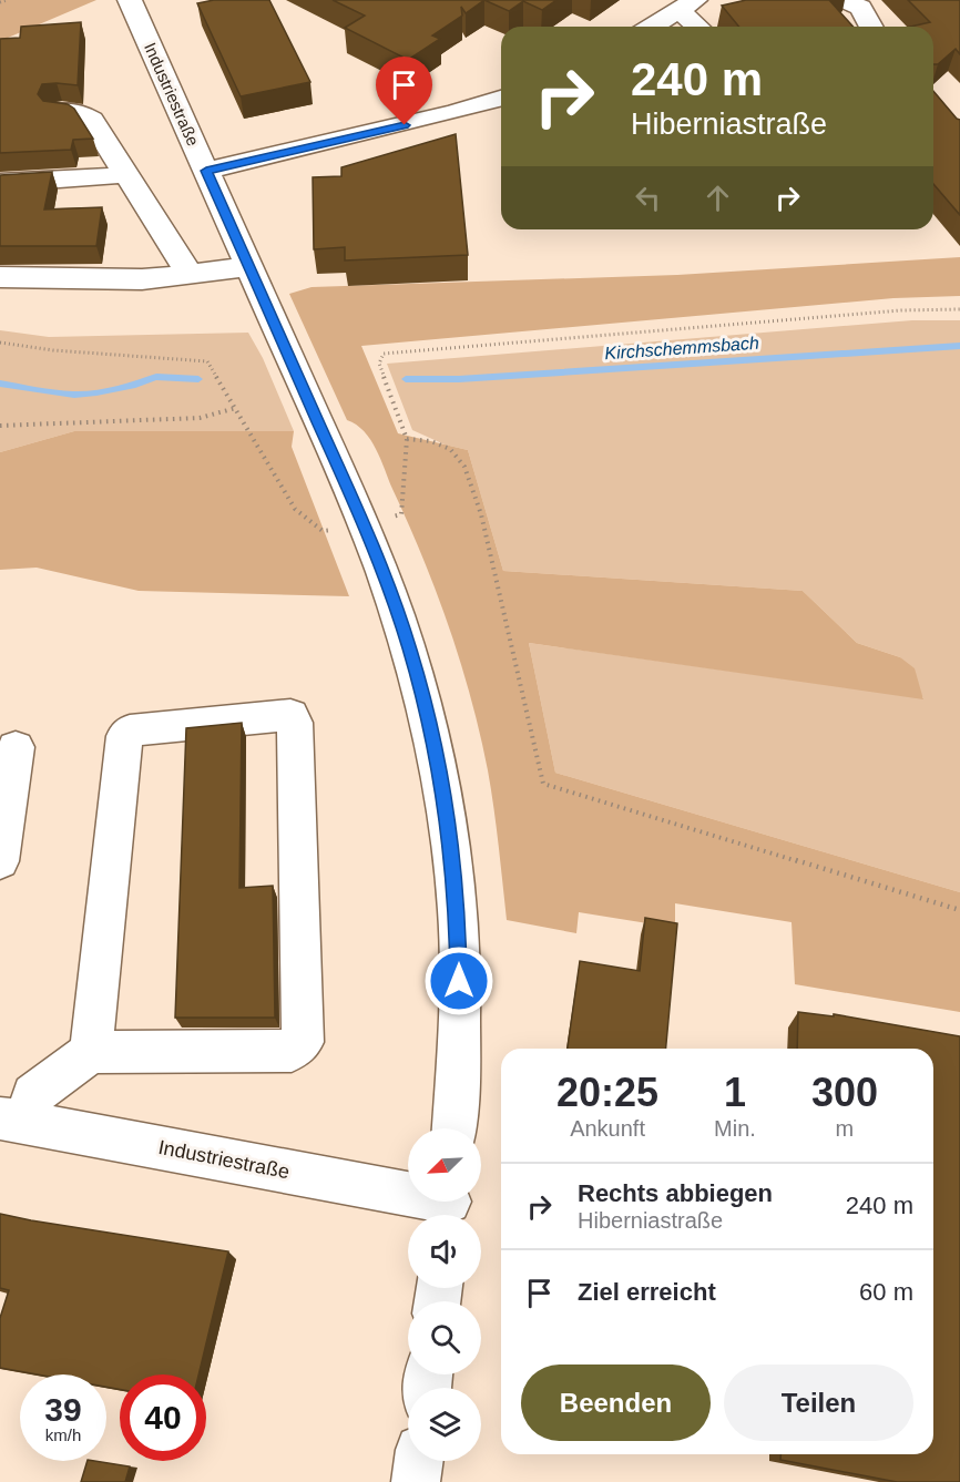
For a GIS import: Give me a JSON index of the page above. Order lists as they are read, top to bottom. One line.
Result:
{"streets":{"street":["Industriestraße"]},"water":["Kirchschemmsbach"],"north":"bottom left","page":{"turn":["240 m","Hiberniastraße"],"eta":["20:25","Ankunft","1","Min.","300","m"],"list":[{"name":"Rechts abbiegen","note":"Hiberniastraße","value":"240 m"},{"name":"Ziel erreicht","value":"60 m"}],"buttons":["Beenden","Teilen"],"speed":"39 km/h","limit":"40"}}
